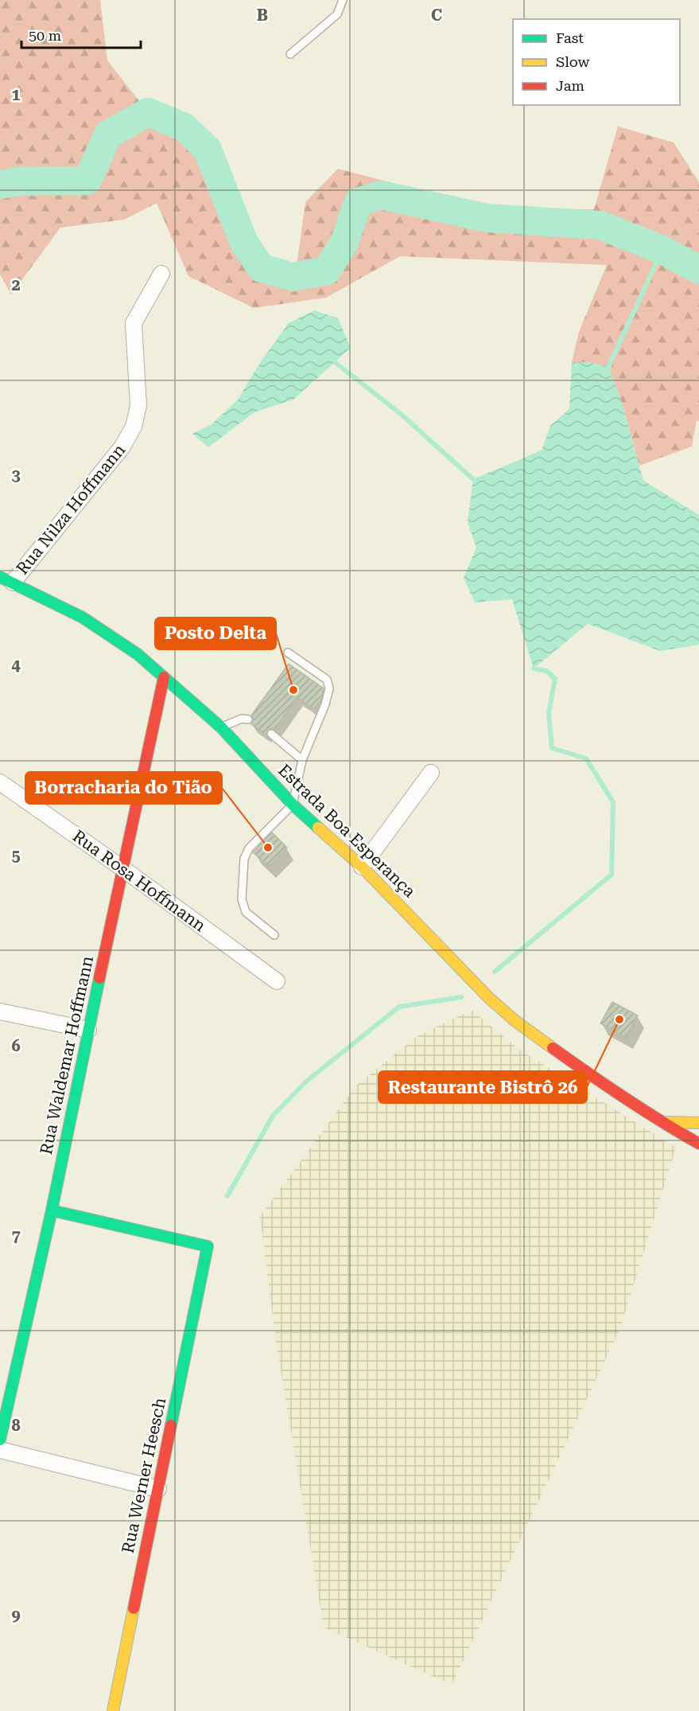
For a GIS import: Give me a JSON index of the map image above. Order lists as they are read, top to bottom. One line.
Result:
{"streets":{"street":["Rua Nilza Hoffmann","Estrada Boa Esperança","Rua Rosa Hoffmann","Rua Waldemar Hoffmann","Rua Werner Heesch"]},"crossings":[["Rua Nilza Hoffmann","Estrada Boa Esperança"],["Estrada Boa Esperança","Rua Waldemar Hoffmann"],["Rua Rosa Hoffmann","Rua Waldemar Hoffmann"],["Rua Waldemar Hoffmann","Rua Werner Heesch"]],"places":["Posto Delta","Borracharia do Tião","Restaurante Bistrô 26"],"legend":["Fast","Slow","Jam"],"scale_bar":"50 m","grid":{"columns":["B","C"],"rows":["1","2","3","4","5","6","7","8","9"]}}
